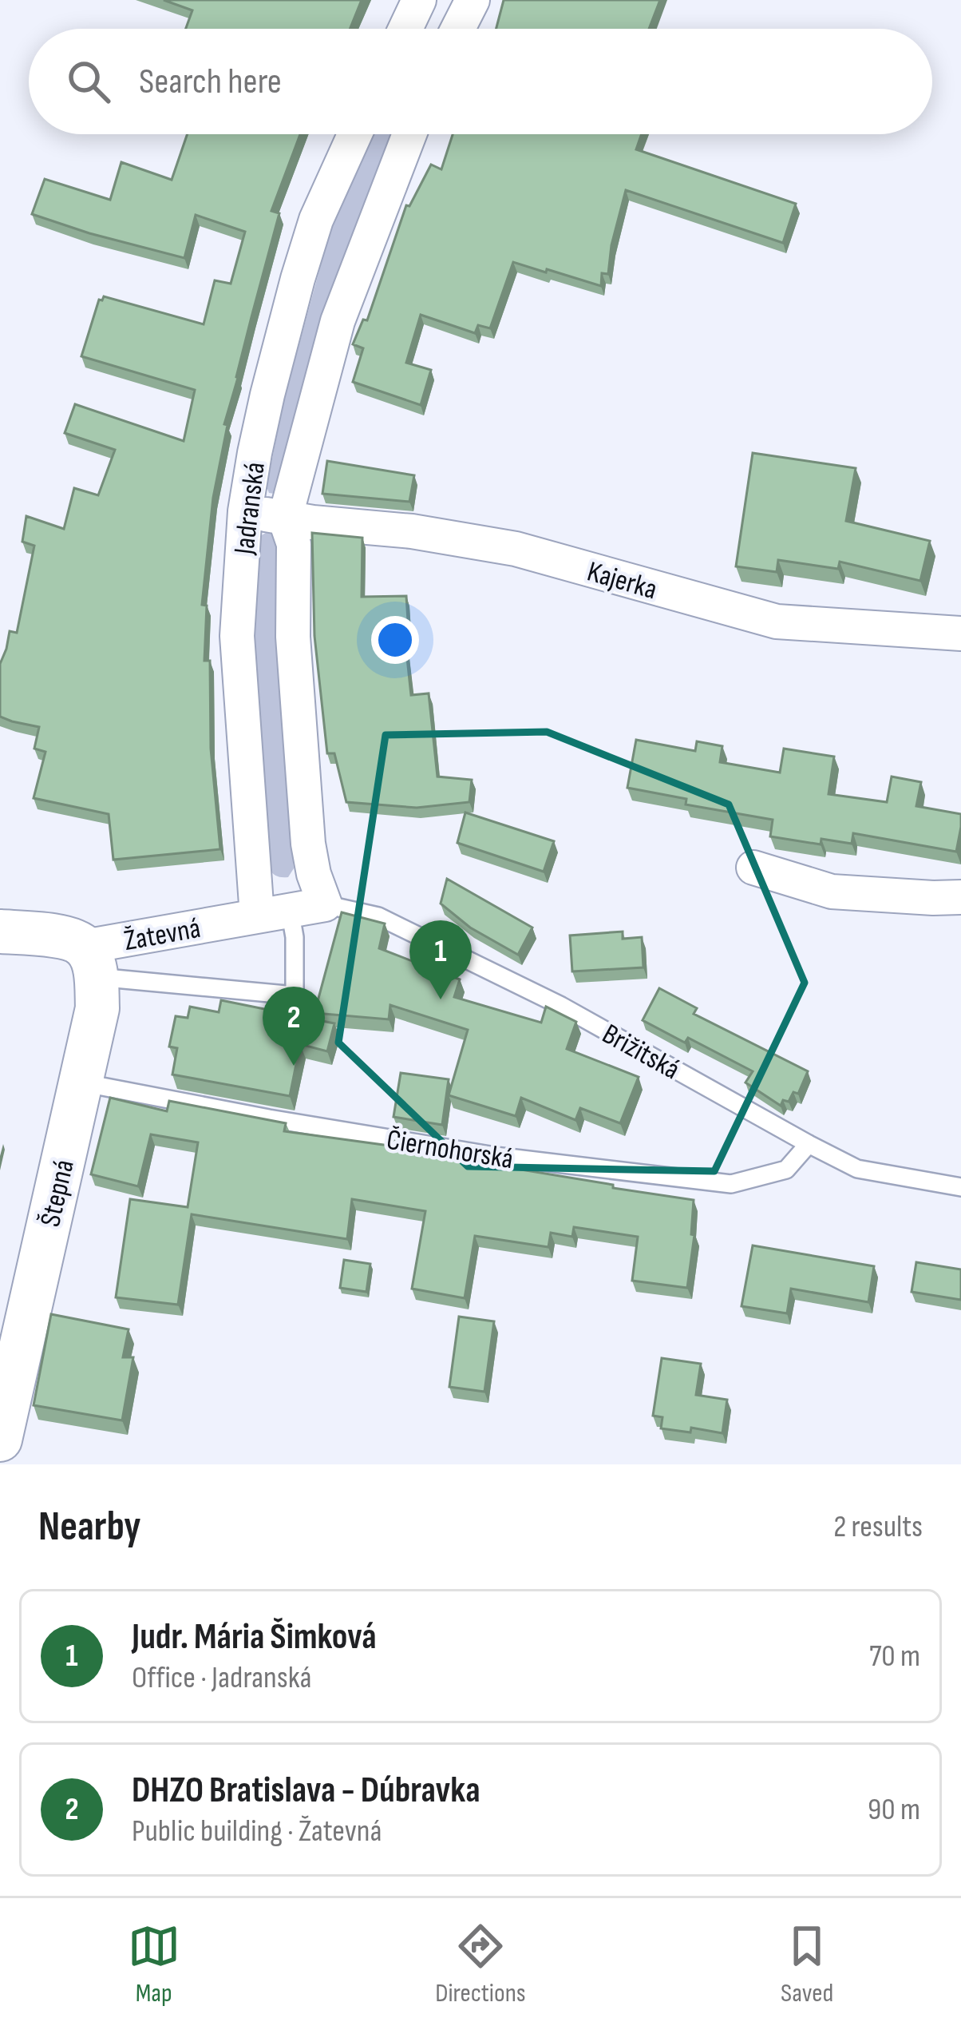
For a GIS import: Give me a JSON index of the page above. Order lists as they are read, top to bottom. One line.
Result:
{"streets":{"street":["Jadranská","Kajerka","Žatevná","Štepná"],"lane":["Brižitská","Čiernohorská"]},"crossings":[["Jadranská","Kajerka"],["Jadranská","Žatevná"],["Jadranská","Brižitská"],["Žatevná","Brižitská"],["Žatevná","Štepná"],["Brižitská","Čiernohorská"],["Čiernohorská","Štepná"]],"page":{"search":"Search here","pins":["1","2"],"heading":["Nearby","2 results"],"list":[{"mark":"1","name":"Judr. Mária Šimková","note":"Office · Jadranská","value":"70 m"},{"mark":"2","name":"DHZO Bratislava - Dúbravka","note":"Public building · Žatevná","value":"90 m"}],"nav":["Map","Directions","Saved"]}}
